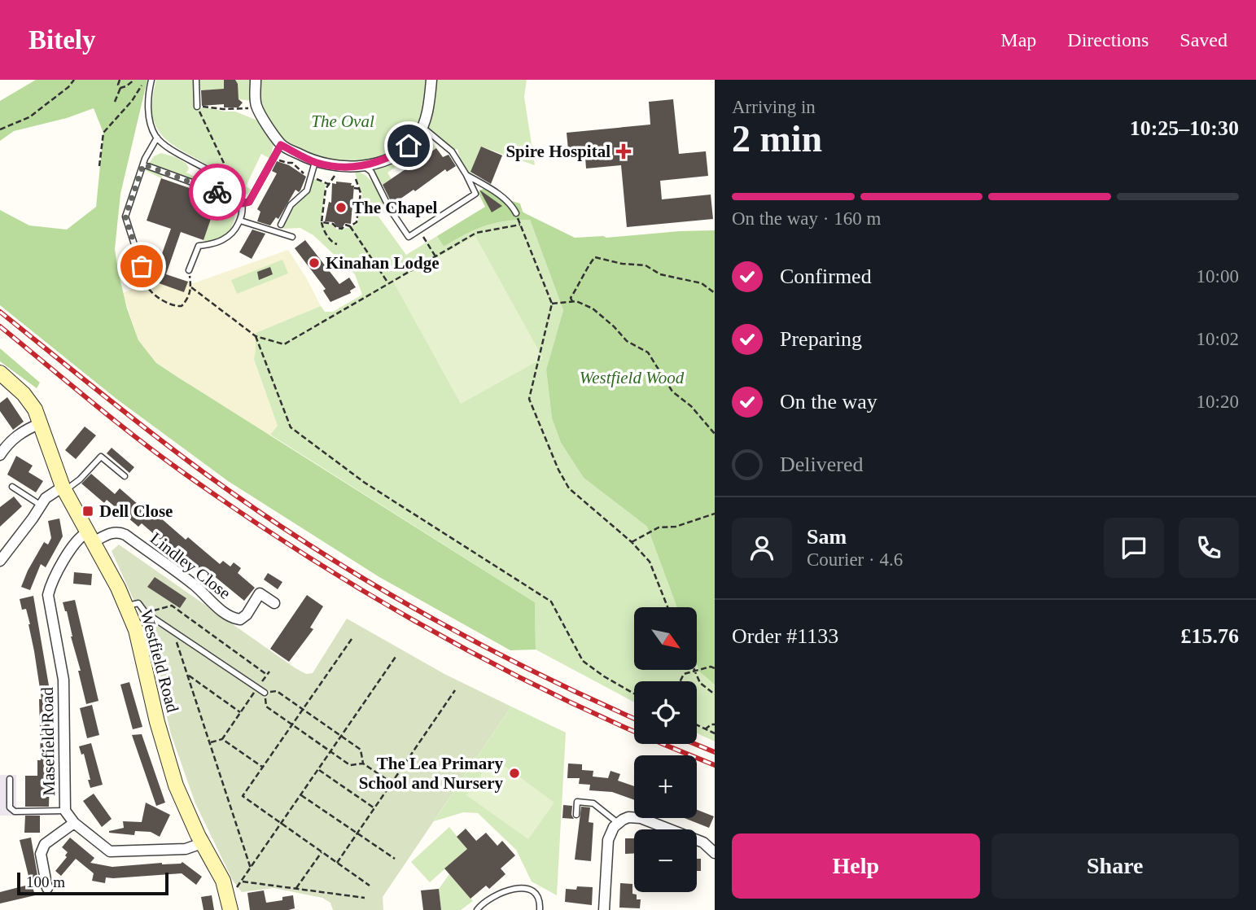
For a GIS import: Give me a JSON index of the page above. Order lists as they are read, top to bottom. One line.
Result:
{"streets":{"street":["Lindley Close","Westfield Road","Masefield Road"]},"crossings":[["Lindley Close","Westfield Road"],["Lindley Close","Masefield Road"],["Westfield Road","Masefield Road"]],"parks":["The Oval","Westfield Wood"],"places":{"health":["Spire Hospital"],"other":["The Chapel","Kinahan Lodge","The Lea Primary School and Nursery"],"transit":["Dell Close"]},"scale_bar":"100 m","north":"bottom right","page":{"header":"Bitely","nav":["Map","Directions","Saved"],"heading":["2 min","Arriving in","10:25–10:30"],"panel":["Sam","Courier · 4.6","Order #1133","£15.76"],"bar":"On the way · 160 m","list":[["Confirmed","10:00"],["Preparing","10:02"],["On the way","10:20"],"Delivered"],"map_buttons":["+","−"],"buttons":["Help","Share"],"scale":"100 m"}}
